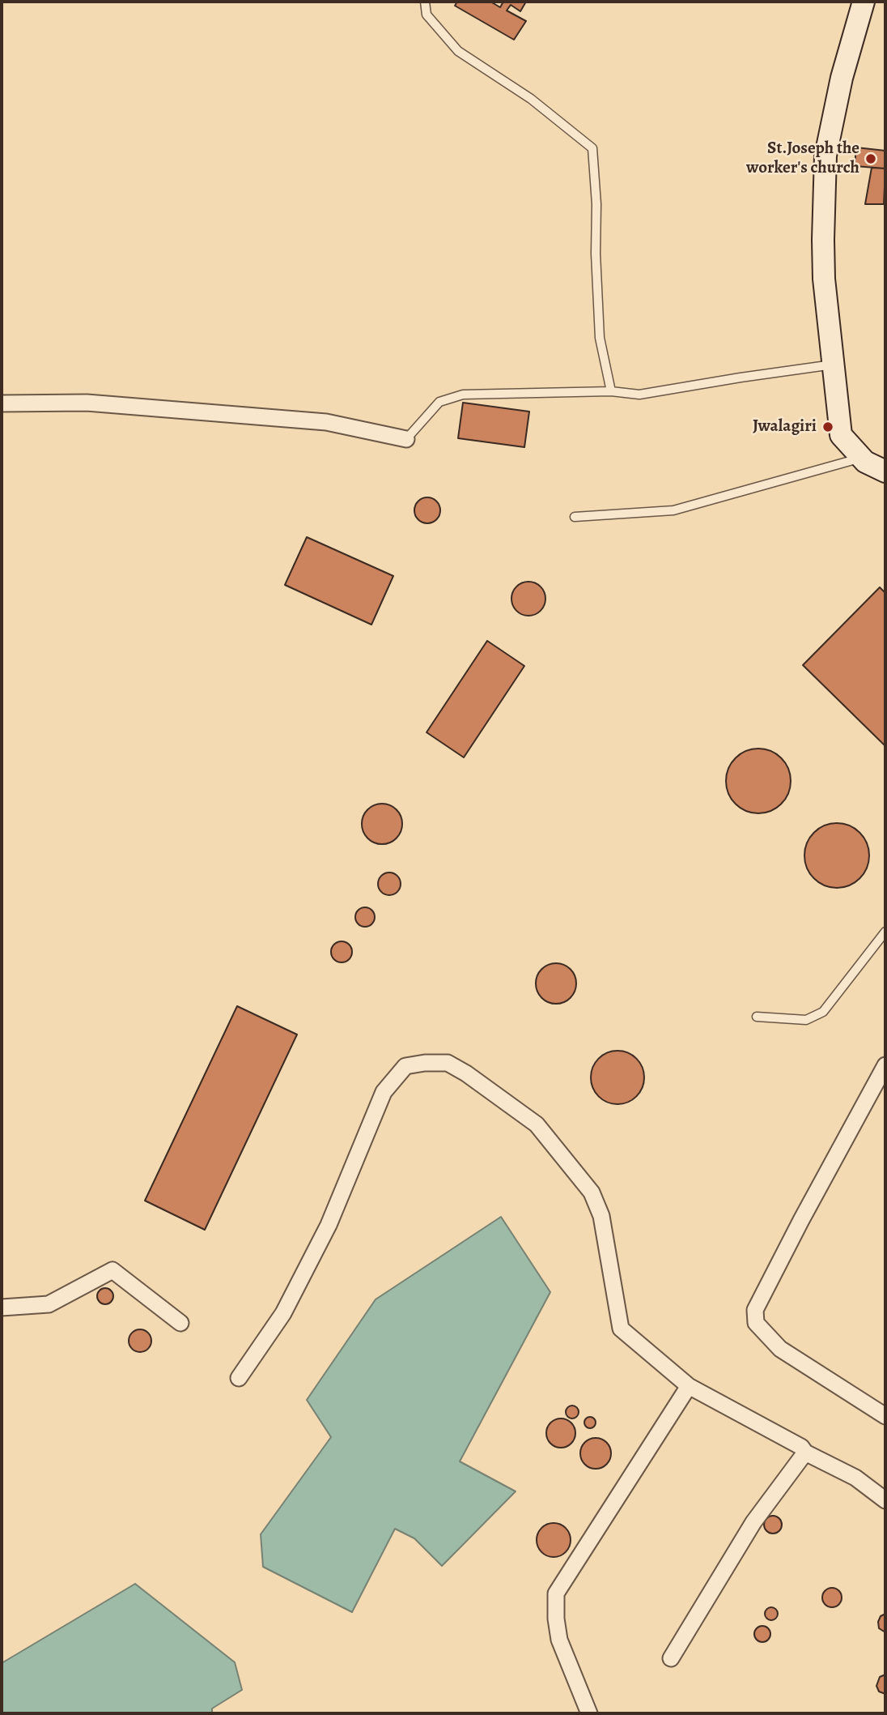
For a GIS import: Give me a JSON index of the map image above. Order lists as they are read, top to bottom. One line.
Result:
{"places":["St.Joseph the worker's church","Jwalagiri"]}
